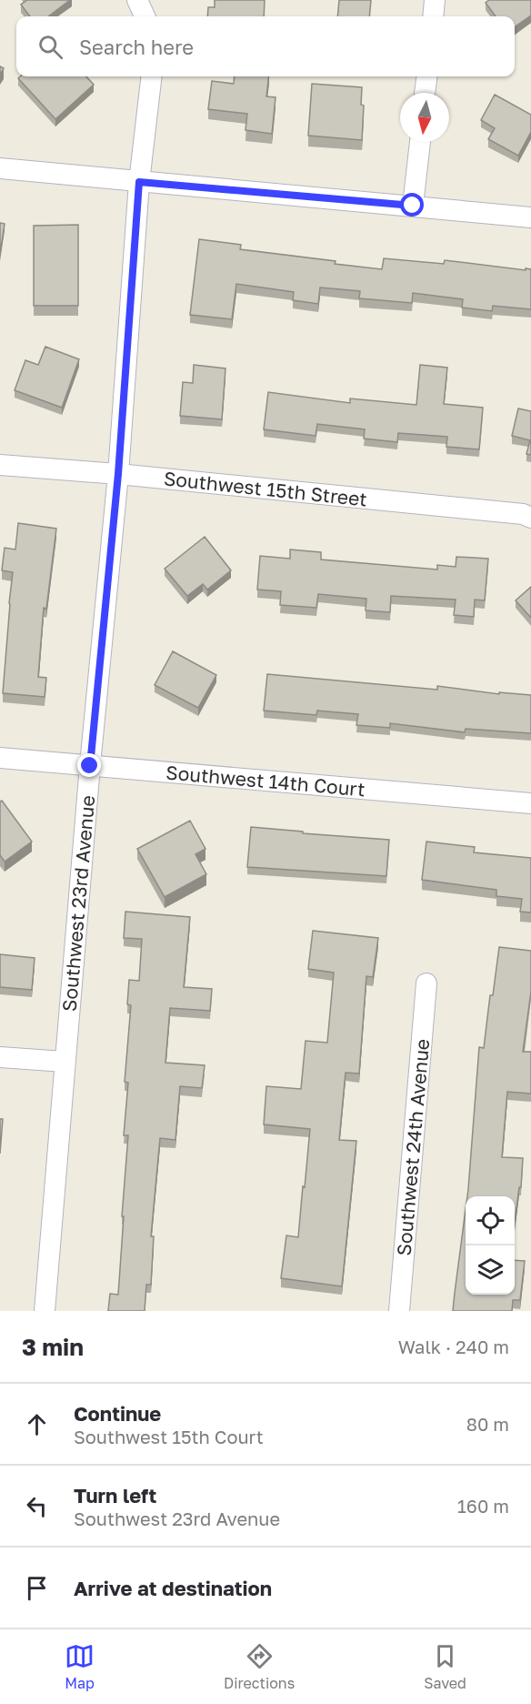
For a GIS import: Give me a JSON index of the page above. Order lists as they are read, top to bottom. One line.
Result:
{"streets":{"street":["Southwest 15th Street","Southwest 14th Court","Southwest 23rd Avenue","Southwest 24th Avenue"]},"crossings":[["Southwest 15th Street","Southwest 23rd Avenue"],["Southwest 14th Court","Southwest 23rd Avenue"]],"north":"bottom","page":{"search":"Search here","heading":["3 min","Walk · 240 m"],"list":[["Continue","Southwest 15th Court","80 m"],["Turn left","Southwest 23rd Avenue","160 m"],"Arrive at destination"],"nav":["Map","Directions","Saved"]}}
